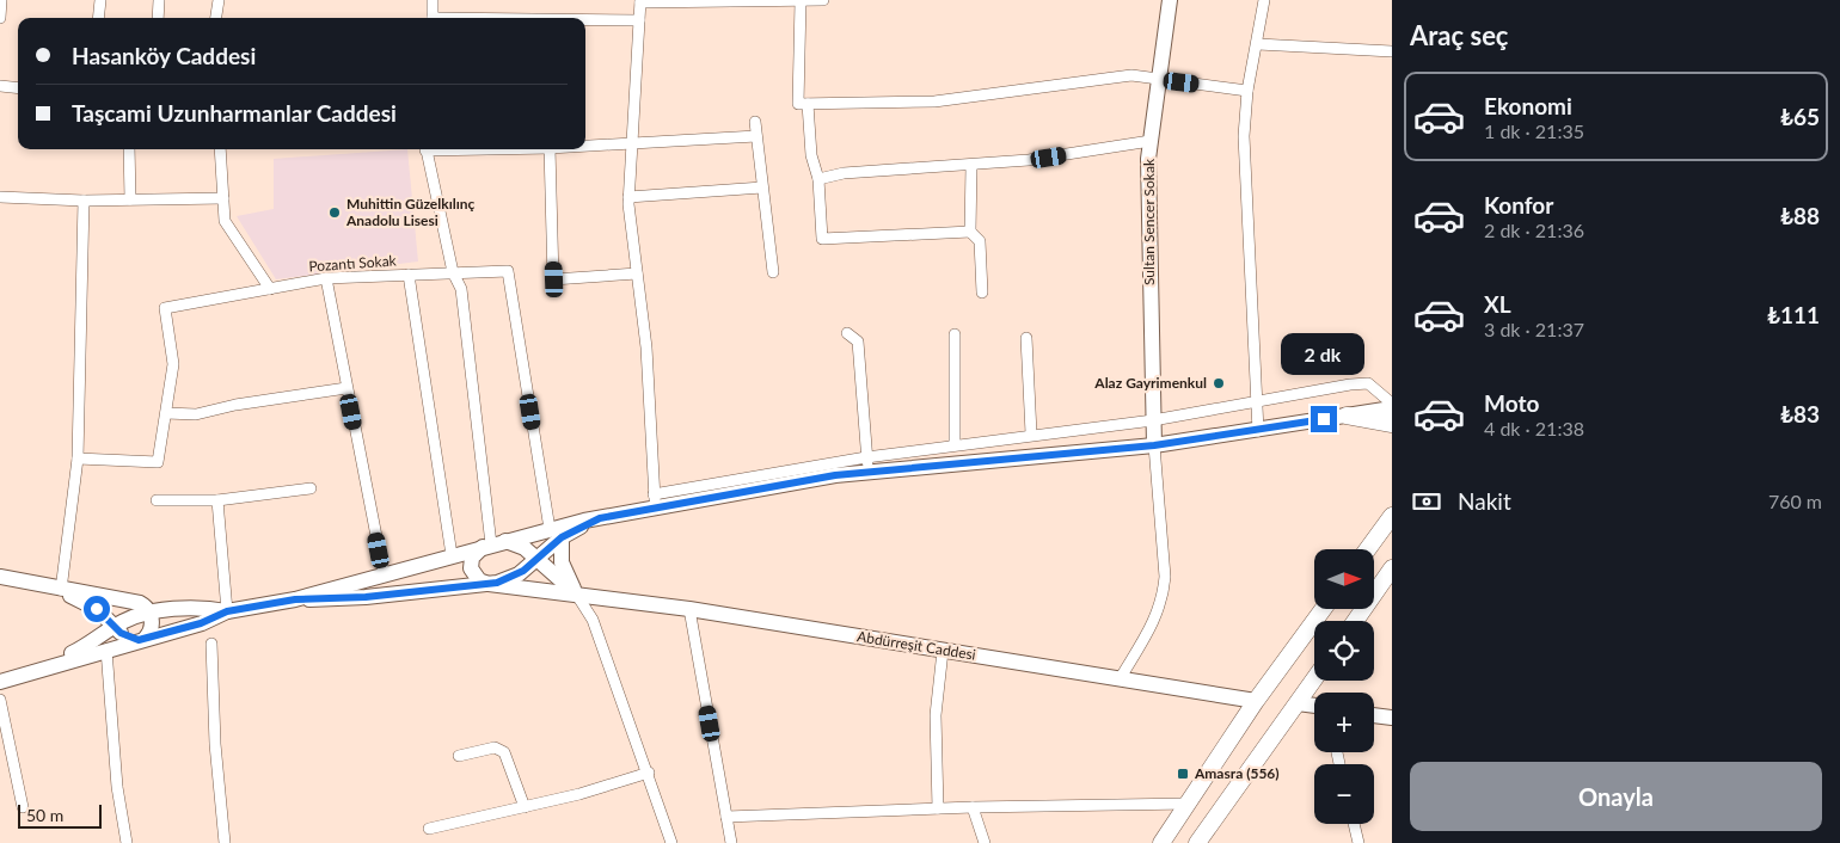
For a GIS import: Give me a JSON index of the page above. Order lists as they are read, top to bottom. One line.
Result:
{"streets":{"main road":["Sultan Sencer Sokak","Abdürreşit Caddesi"],"street":["Pozantı Sokak"]},"crossings":[["Pozantı Sokak","Abdürreşit Caddesi"]],"places":{"other":["Muhittin Güzelkılınç Anadolu Lisesi","Alaz Gayrimenkul"],"transit":["Amasra (556)"]},"scale_bar":"50 m","north":"right","page":{"heading":"Araç seç","banner":["Hasanköy Caddesi","Taşcami Uzunharmanlar Caddesi"],"list":[{"name":"Ekonomi","note":"1 dk · 21:35","value":"₺65"},{"name":"Konfor","note":"2 dk · 21:36","value":"₺88"},{"name":"XL","note":"3 dk · 21:37","value":"₺111"},{"name":"Moto","note":"4 dk · 21:38","value":"₺83"}],"bubble":"2 dk","pay":["Nakit","760 m"],"map_buttons":["+","−"],"buttons":"Onayla","scale":"50 m"}}
